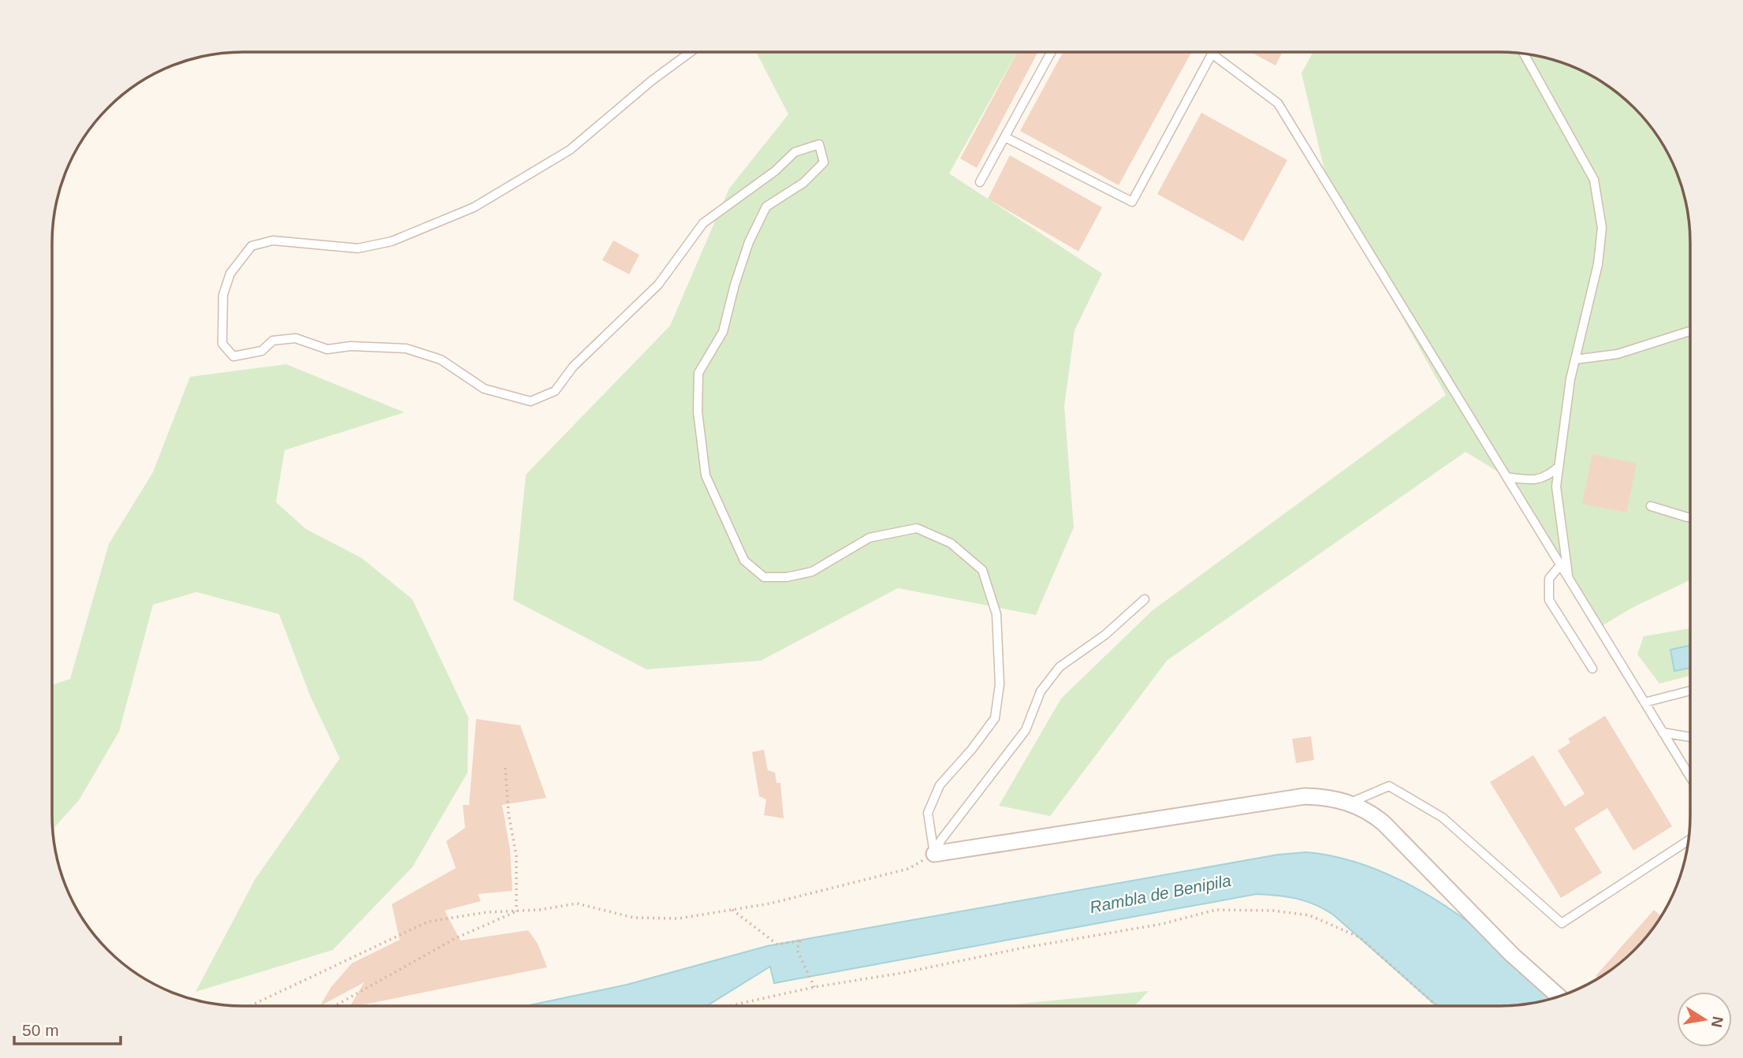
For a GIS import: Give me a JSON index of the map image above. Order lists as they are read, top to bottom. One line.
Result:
{"water":["Rambla de Benipila"],"scale_bar":"50 m","north":"right"}
